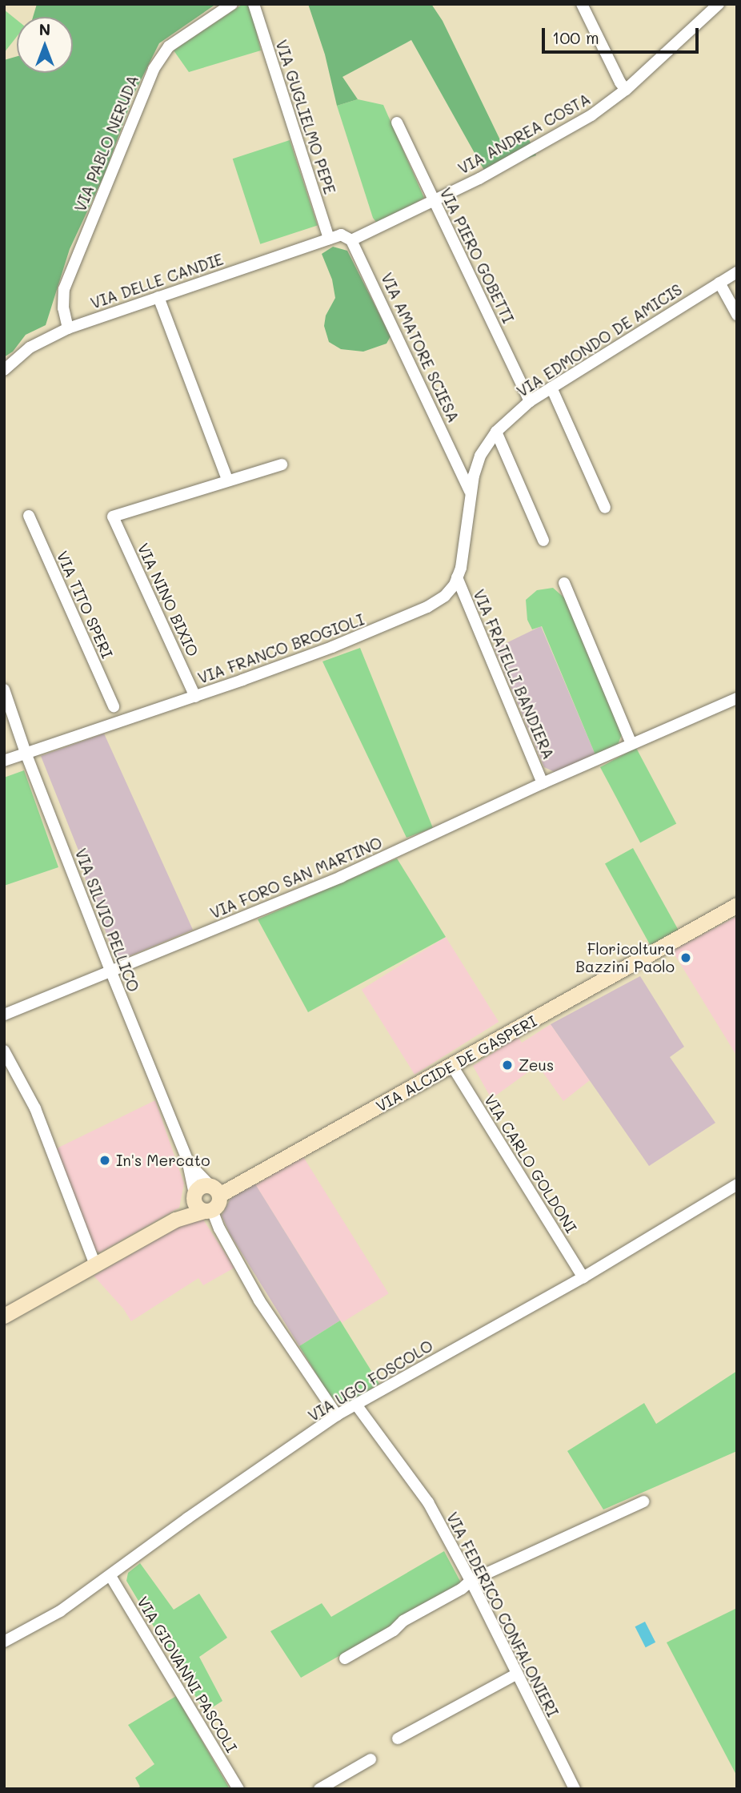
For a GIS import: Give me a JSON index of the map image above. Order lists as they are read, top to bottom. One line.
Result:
{"streets":{"main road":["VIA ALCIDE DE GASPERI"],"street":["VIA GUGLIELMO PEPE","VIA ANDREA COSTA","VIA PABLO NERUDA","VIA PIERO GOBETTI","VIA DELLE CANDIE","VIA EDMONDO DE AMICIS","VIA AMATORE SCIESA","VIA NINO BIXIO","VIA TITO SPERI","VIA FRANCO BROGIOLI","VIA FRATELLI BANDIERA","VIA FORO SAN MARTINO","VIA SILVIO PELLICO","VIA CARLO GOLDONI","VIA UGO FOSCOLO","VIA FEDERICO CONFALONIERI","VIA GIOVANNI PASCOLI"]},"crossings":[["VIA GUGLIELMO PEPE","VIA DELLE CANDIE"],["VIA ANDREA COSTA","VIA PIERO GOBETTI"],["VIA ANDREA COSTA","VIA AMATORE SCIESA"],["VIA PABLO NERUDA","VIA DELLE CANDIE"],["VIA PIERO GOBETTI","VIA EDMONDO DE AMICIS"],["VIA EDMONDO DE AMICIS","VIA FRANCO BROGIOLI"],["VIA AMATORE SCIESA","VIA FRANCO BROGIOLI"],["VIA NINO BIXIO","VIA FRANCO BROGIOLI"],["VIA TITO SPERI","VIA FRANCO BROGIOLI"],["VIA FRANCO BROGIOLI","VIA FRATELLI BANDIERA"],["VIA FRANCO BROGIOLI","VIA SILVIO PELLICO"],["VIA FRATELLI BANDIERA","VIA FORO SAN MARTINO"],["VIA FORO SAN MARTINO","VIA SILVIO PELLICO"],["VIA SILVIO PELLICO","VIA ALCIDE DE GASPERI"],["VIA SILVIO PELLICO","VIA UGO FOSCOLO"],["VIA ALCIDE DE GASPERI","VIA CARLO GOLDONI"],["VIA CARLO GOLDONI","VIA UGO FOSCOLO"],["VIA UGO FOSCOLO","VIA FEDERICO CONFALONIERI"],["VIA UGO FOSCOLO","VIA GIOVANNI PASCOLI"]],"places":["Floricoltura Bazzini Paolo","Zeus","In's Mercato"],"scale_bar":"100 m","north":"top"}
